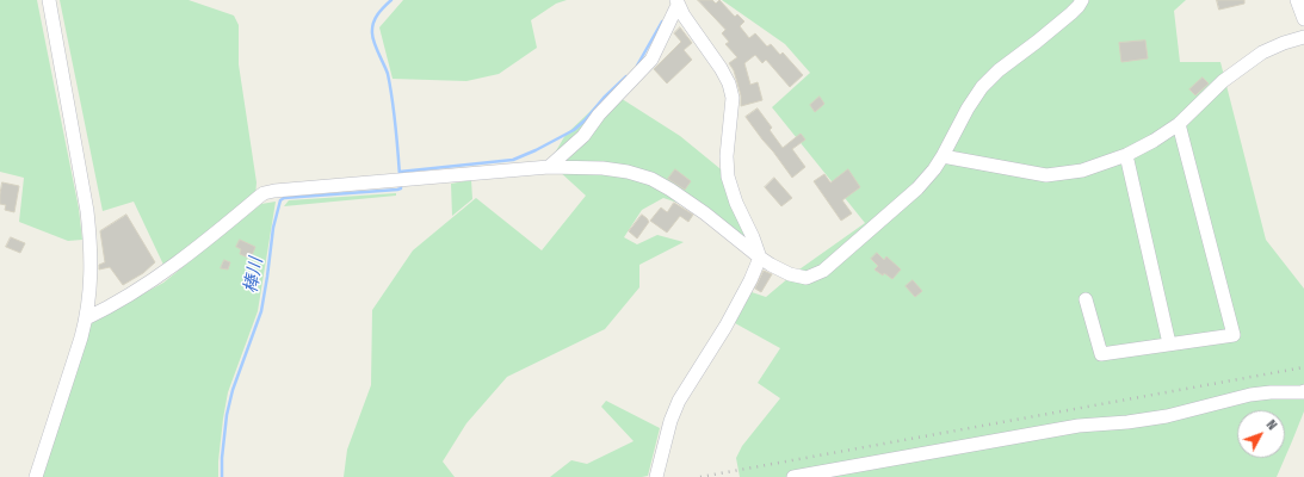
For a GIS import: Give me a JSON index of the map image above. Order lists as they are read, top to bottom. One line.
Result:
{"water":["棒川"],"north":"top right"}
